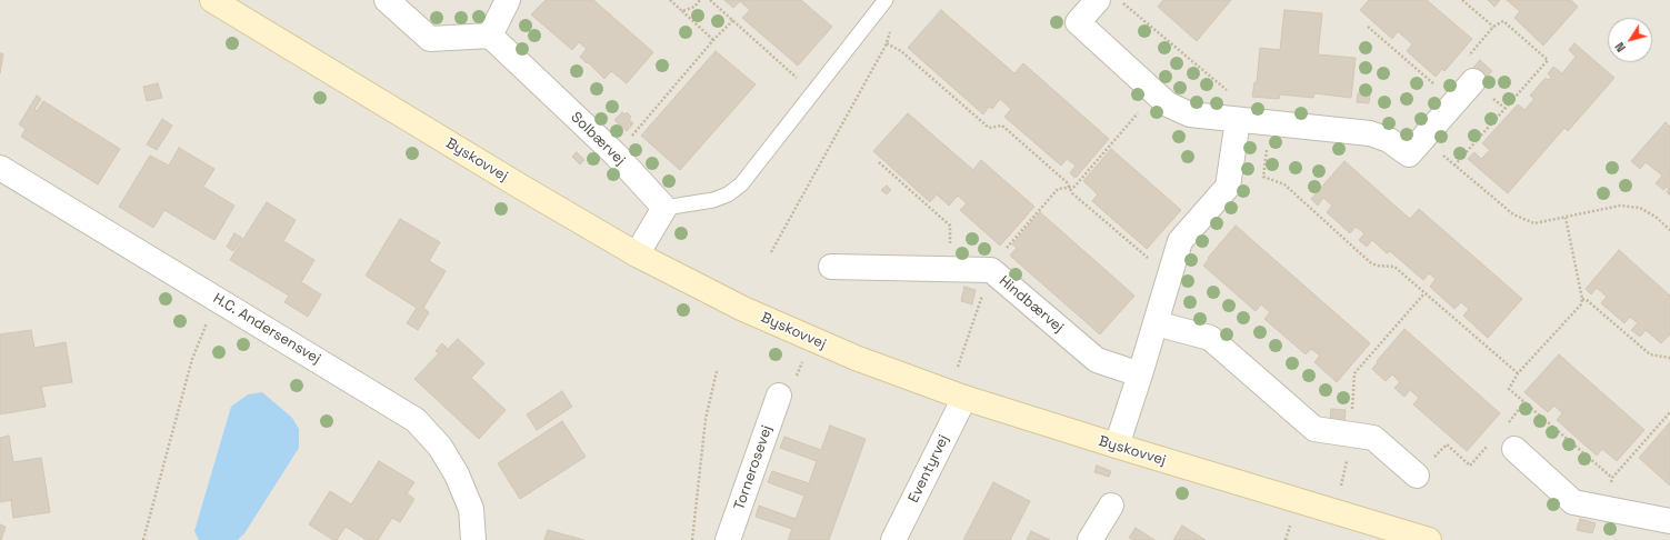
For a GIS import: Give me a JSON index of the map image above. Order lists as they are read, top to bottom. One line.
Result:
{"streets":{"main road":["Byskovvej"],"street":["Solbærvej","Hindbærvej","H.C. Andersensvej","Tornerosevej","Eventyrvej"]},"crossings":[["Byskovvej","Eventyrvej"]],"north":"bottom left"}
